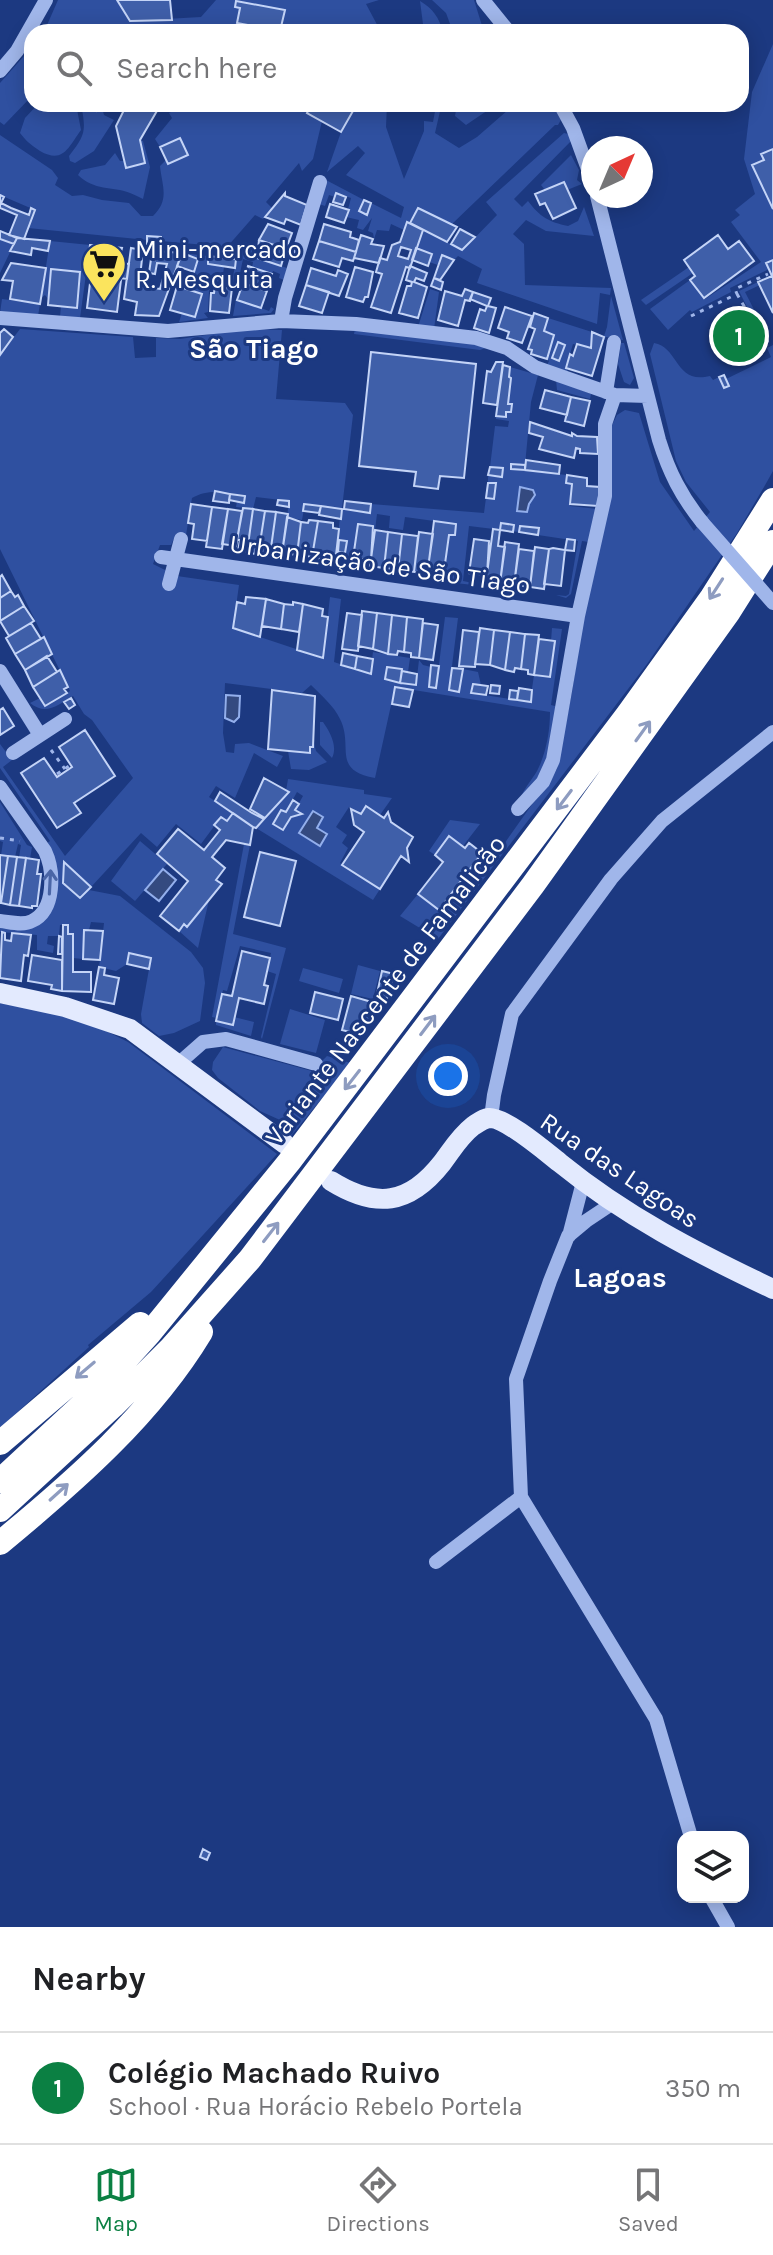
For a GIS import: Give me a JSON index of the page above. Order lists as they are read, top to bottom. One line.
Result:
{"streets":{"highway":["Variante Nascente de Famalicão"],"main road":["Rua das Lagoas"],"street":["Urbanização de São Tiago"]},"districts":["São Tiago","Lagoas"],"places":{"supermarket":["Mini-mercado R. Mesquita"]},"north":"top right","page":{"search":"Search here","pins":"1","heading":"Nearby","list":[{"mark":"1","name":"Colégio Machado Ruivo","note":"School · Rua Horácio Rebelo Portela","value":"350 m"}],"nav":["Map","Directions","Saved"]}}
